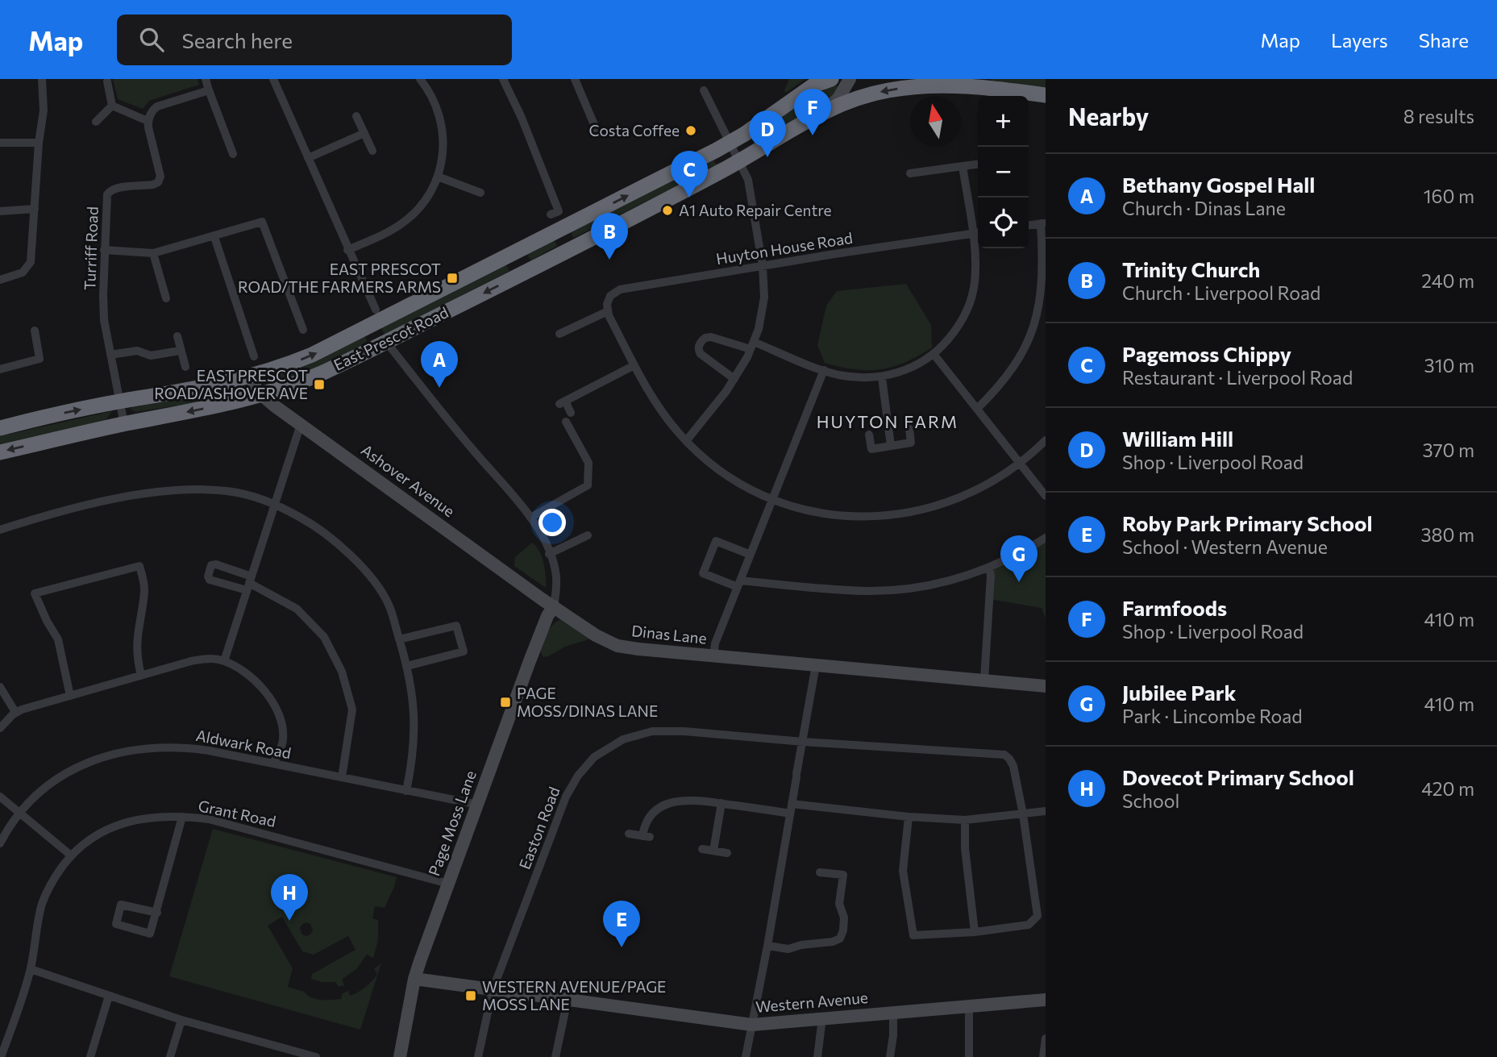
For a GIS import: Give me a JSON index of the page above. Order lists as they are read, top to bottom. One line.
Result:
{"streets":{"highway":["East Prescot Road"],"street":["Turriff Road","Huyton House Road","Ashover Avenue","Dinas Lane","Aldwark Road","Grant Road","Page Moss Lane","Easton Road","Western Avenue"]},"crossings":[["Turriff Road","East Prescot Road"],["East Prescot Road","Ashover Avenue"],["Ashover Avenue","Dinas Lane"],["Ashover Avenue","Page Moss Lane"],["Dinas Lane","Page Moss Lane"],["Aldwark Road","Page Moss Lane"],["Grant Road","Page Moss Lane"],["Page Moss Lane","Western Avenue"],["Easton Road","Western Avenue"]],"districts":["HUYTON FARM"],"places":{"other":["Costa Coffee","A1 Auto Repair Centre"],"transit":["EAST PRESCOT ROAD/THE FARMERS ARMS","EAST PRESCOT ROAD/ASHOVER AVE","PAGE MOSS/DINAS LANE","WESTERN AVENUE/PAGE MOSS LANE"]},"north":"top","page":{"header":"Map","search":"Search here","nav":["Map","Layers","Share"],"heading":["Nearby","8 results"],"pins":["F","D","C","B","A","G","H","E"],"map_buttons":["+","−"],"list":[{"mark":"A","name":"Bethany Gospel Hall","note":"Church · Dinas Lane","value":"160 m"},{"mark":"B","name":"Trinity Church","note":"Church · Liverpool Road","value":"240 m"},{"mark":"C","name":"Pagemoss Chippy","note":"Restaurant · Liverpool Road","value":"310 m"},{"mark":"D","name":"William Hill","note":"Shop · Liverpool Road","value":"370 m"},{"mark":"E","name":"Roby Park Primary School","note":"School · Western Avenue","value":"380 m"},{"mark":"F","name":"Farmfoods","note":"Shop · Liverpool Road","value":"410 m"},{"mark":"G","name":"Jubilee Park","note":"Park · Lincombe Road","value":"410 m"},{"mark":"H","name":"Dovecot Primary School","note":"School","value":"420 m"}]}}
